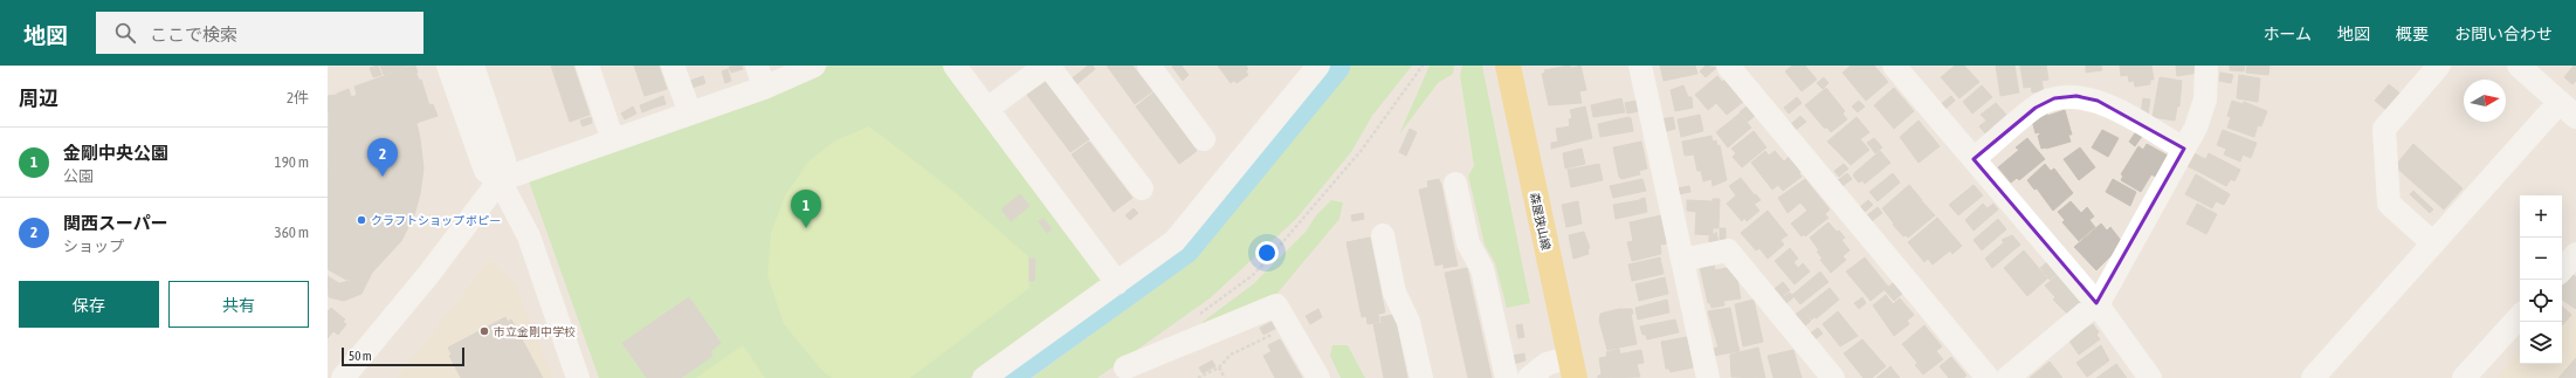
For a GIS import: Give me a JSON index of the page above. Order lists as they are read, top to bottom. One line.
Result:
{"streets":{"main road":["森屋狭山線"]},"places":["クラフトショップ ポピー","市立金剛中学校"],"scale_bar":"50 m","north":"right","page":{"header":"地図","search":"ここで検索","nav":["ホーム","地図","概要","お問い合わせ"],"heading":["周辺","2件"],"list":[{"mark":"1","name":"金剛中央公園","note":"公園","value":"190 m"},{"mark":"2","name":"関西スーパー","note":"ショップ","value":"360 m"}],"pins":["2","1"],"map_buttons":["+","−"],"buttons":["保存","共有"],"scale":"50 m"}}
